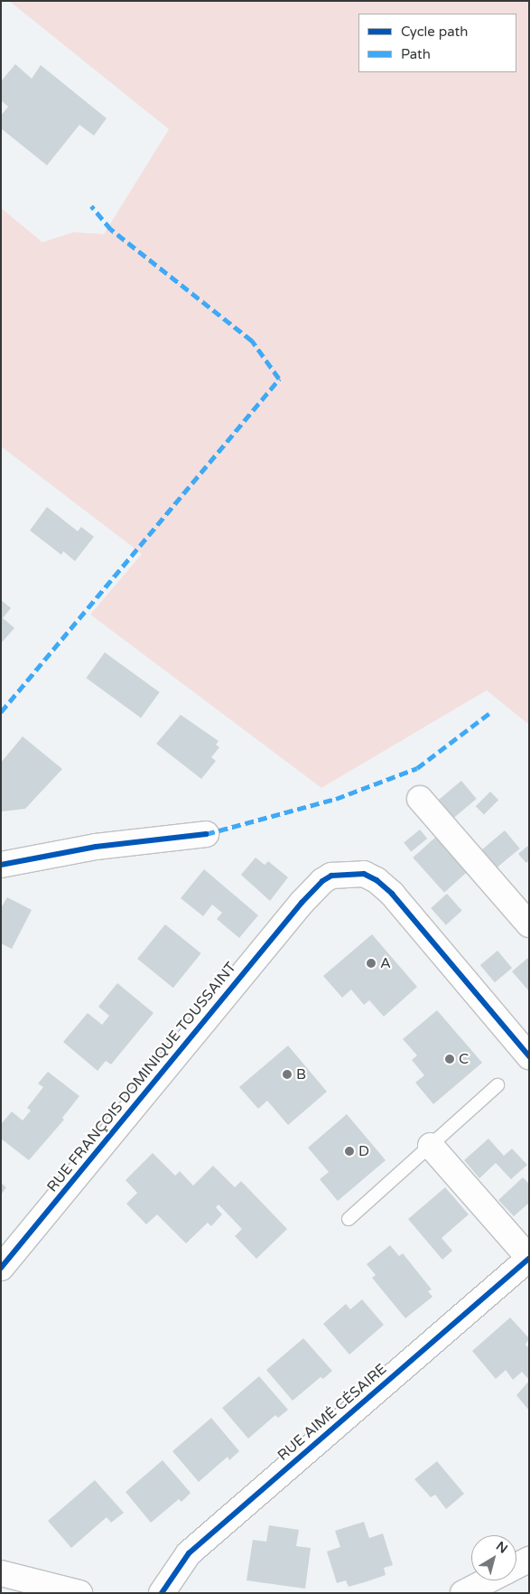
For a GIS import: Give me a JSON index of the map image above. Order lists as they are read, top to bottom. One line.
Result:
{"streets":{"street":["RUE FRANÇOIS DOMINIQUE TOUSSAINT","RUE AIMÉ CÉSAIRE"]},"places":["A","C","B","D"],"legend":["Cycle path","Path"],"north":"top right"}
